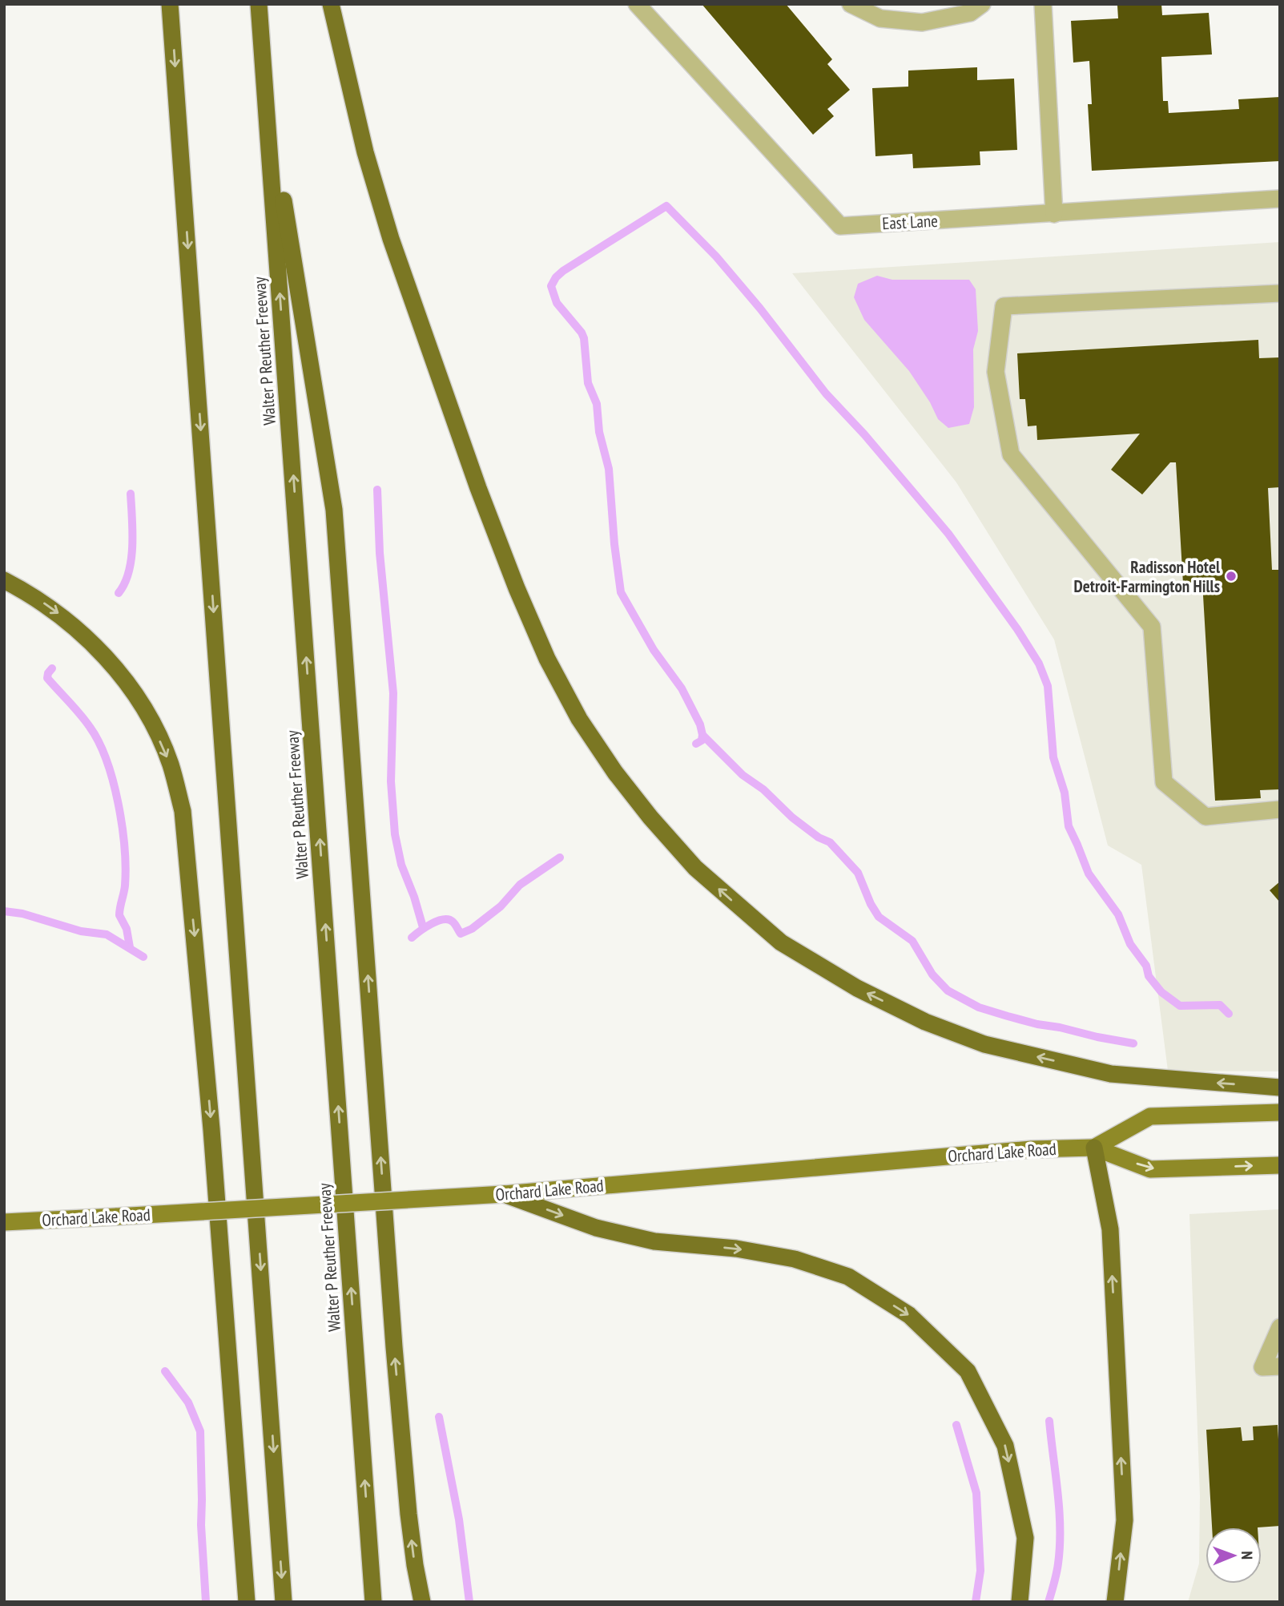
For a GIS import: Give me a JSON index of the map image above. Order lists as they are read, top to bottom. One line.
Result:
{"streets":{"highway":["Walter P Reuther Freeway"],"main road":["Orchard Lake Road"],"street":["East Lane"]},"places":["Radisson Hotel Detroit-Farmington Hills"],"north":"right"}
